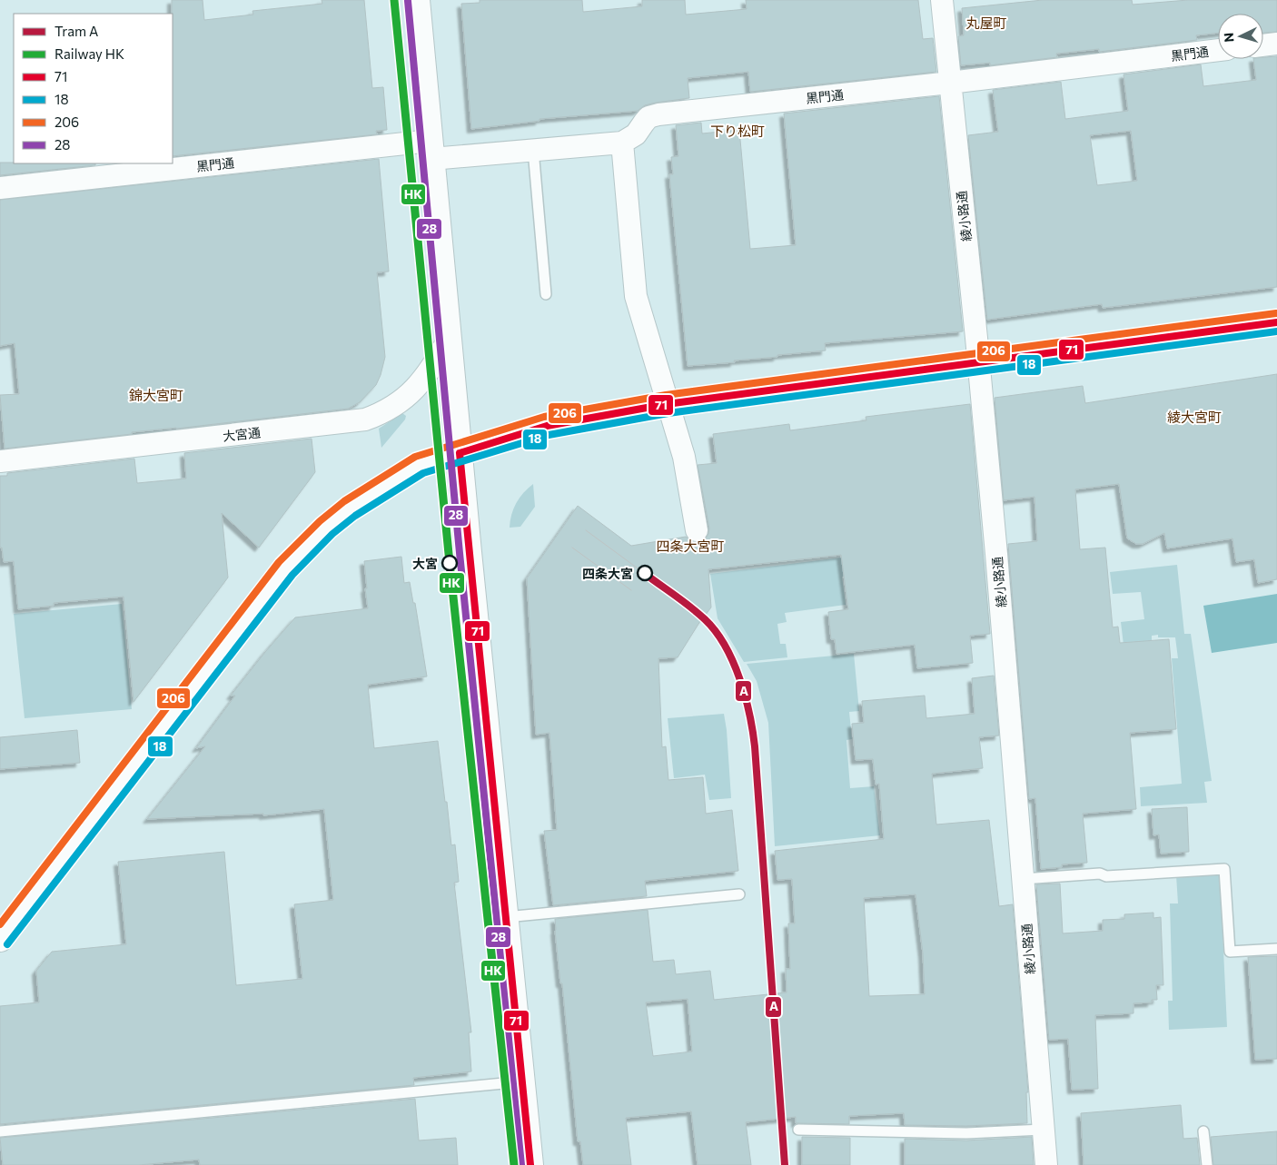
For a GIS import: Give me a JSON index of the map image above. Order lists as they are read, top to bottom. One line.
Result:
{"streets":{"street":["黒門通","綾小路通","大宮通"]},"crossings":[["黒門通","綾小路通"]],"districts":["丸屋町","下り松町","錦大宮町","綾大宮町","四条大宮町"],"places":["大宮","四条大宮"],"lines":["rail line HK","transit line 28","transit line 206","transit line 71","transit line 18","tram line A"],"legend":["Tram A","Railway HK","71","18","206","28"],"north":"left"}
